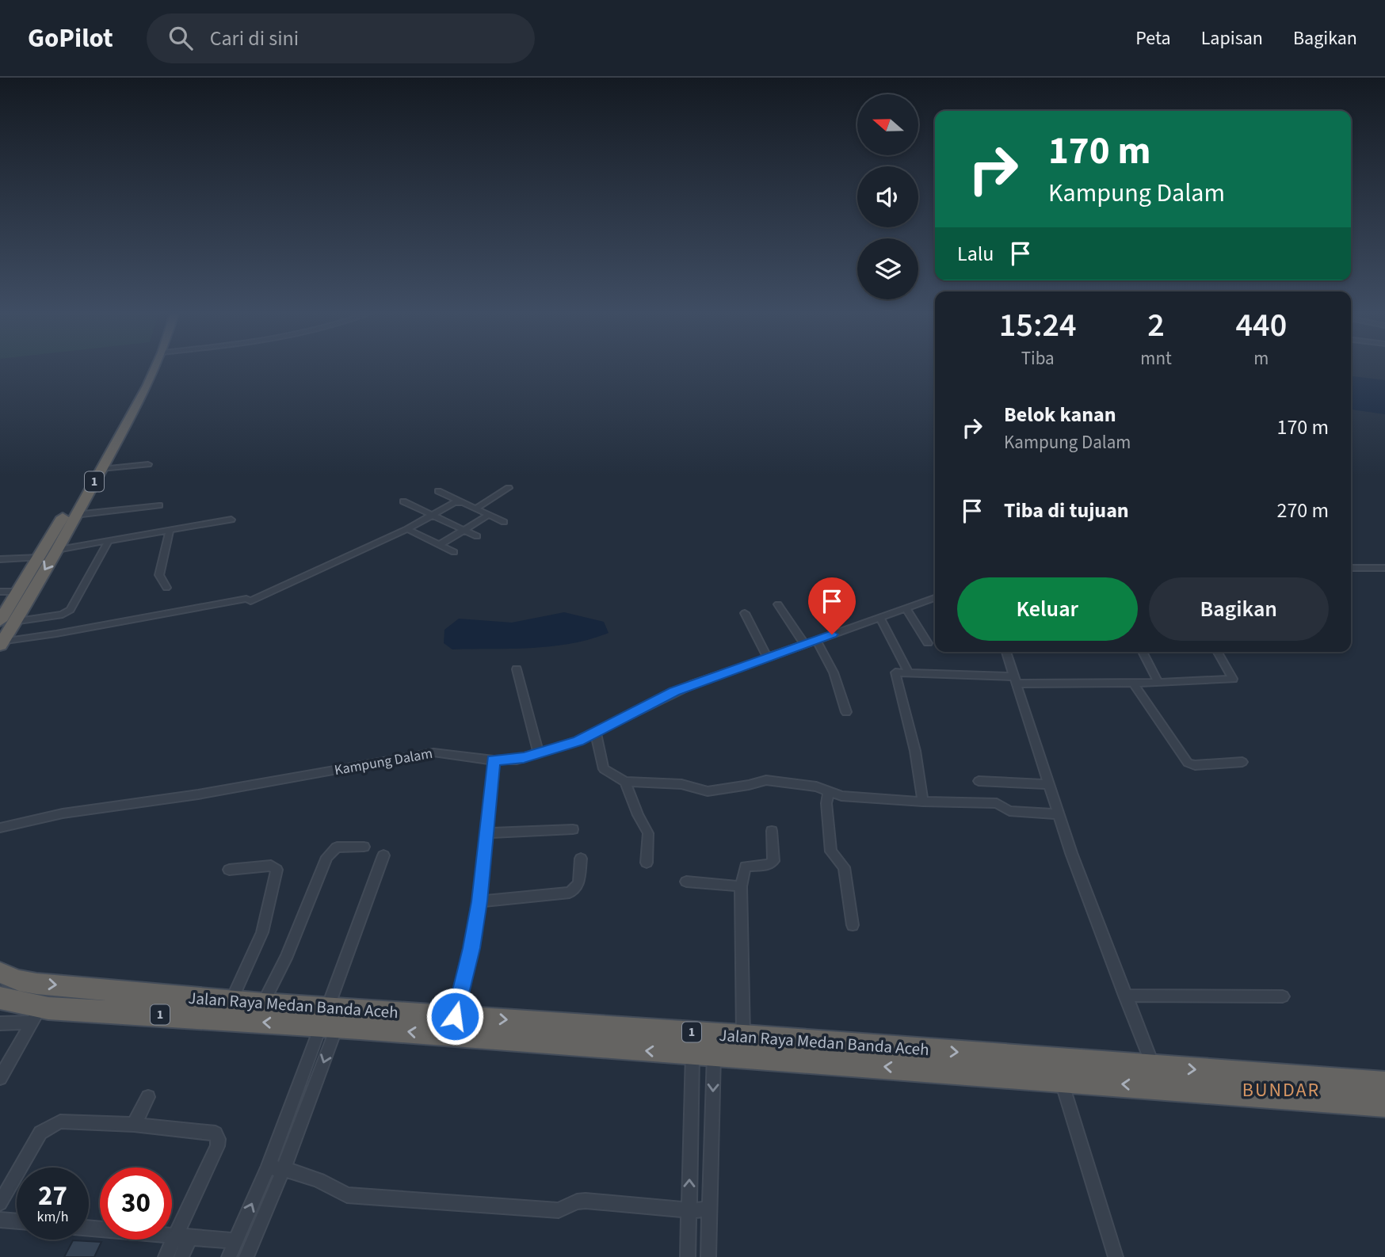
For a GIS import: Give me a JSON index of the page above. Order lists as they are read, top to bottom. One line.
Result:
{"streets":{"highway":["1","Jalan Raya Medan Banda Aceh"],"street":["Kampung Dalam"]},"districts":["BUNDAR"],"north":"left","page":{"header":"GoPilot","search":"Cari di sini","nav":["Peta","Lapisan","Bagikan"],"turn":["170 m","Kampung Dalam"],"then":"Lalu","eta":["15:24","Tiba","2","mnt","440","m"],"list":[{"name":"Belok kanan","note":"Kampung Dalam","value":"170 m"},{"name":"Tiba di tujuan","value":"270 m"}],"buttons":["Keluar","Bagikan"],"speed":"27 km/h","limit":"30"}}
